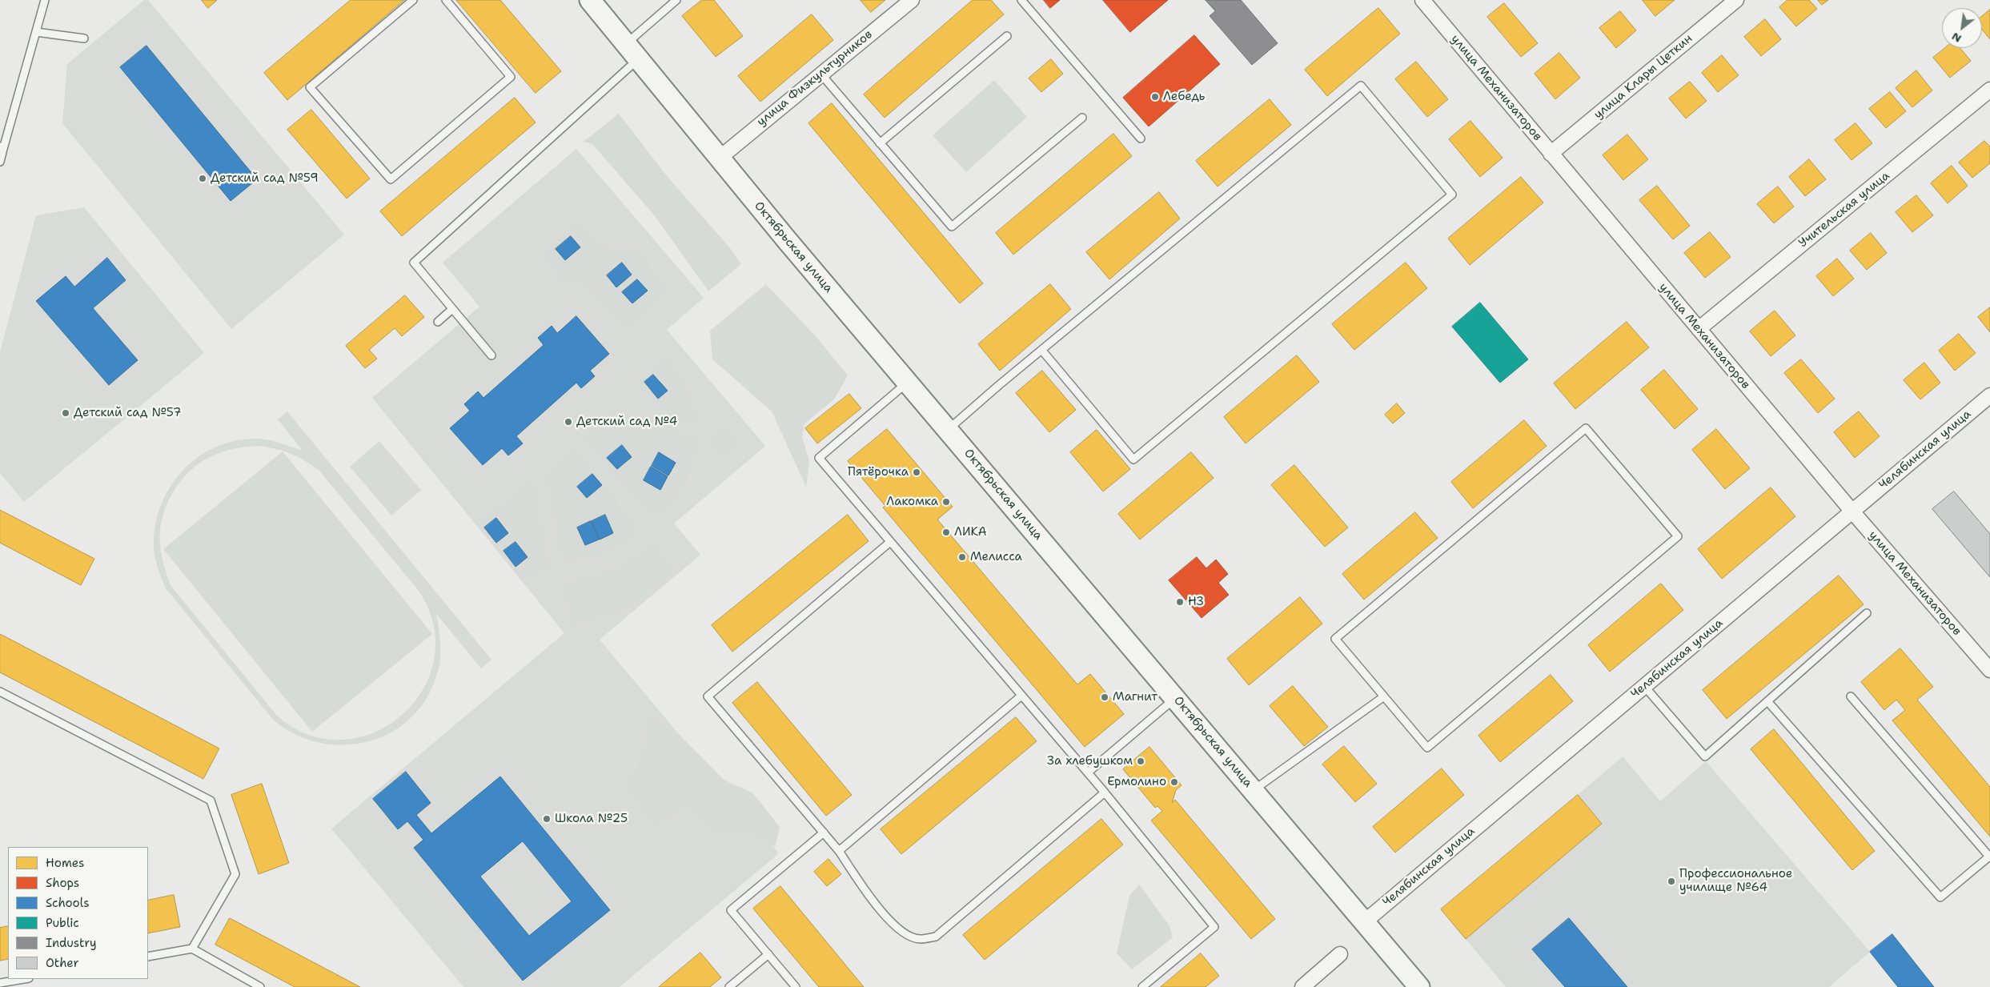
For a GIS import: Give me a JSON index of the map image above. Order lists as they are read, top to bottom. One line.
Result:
{"streets":{"main road":["Октябрьская улица"],"street":["улица Клары Цеткин","улица Физкультурников","улица Механизаторов","Учительская улица","Челябинская улица"]},"crossings":[["улица Клары Цеткин","улица Механизаторов"],["улица Физкультурников","Октябрьская улица"],["улица Механизаторов","Учительская улица"],["улица Механизаторов","Челябинская улица"],["Октябрьская улица","Челябинская улица"]],"places":["Лебедь","Детский сад №59","Детский сад №57","Детский сад №4","Пятёрочка","Лакомка","ЛИКА","Мелисса","НЗ","Магнит","За хлебушком","Ермолино","Школа №25","Профессиональное училище №64"],"legend":["Homes","Shops","Schools","Public","Industry","Other"],"north":"bottom left"}
